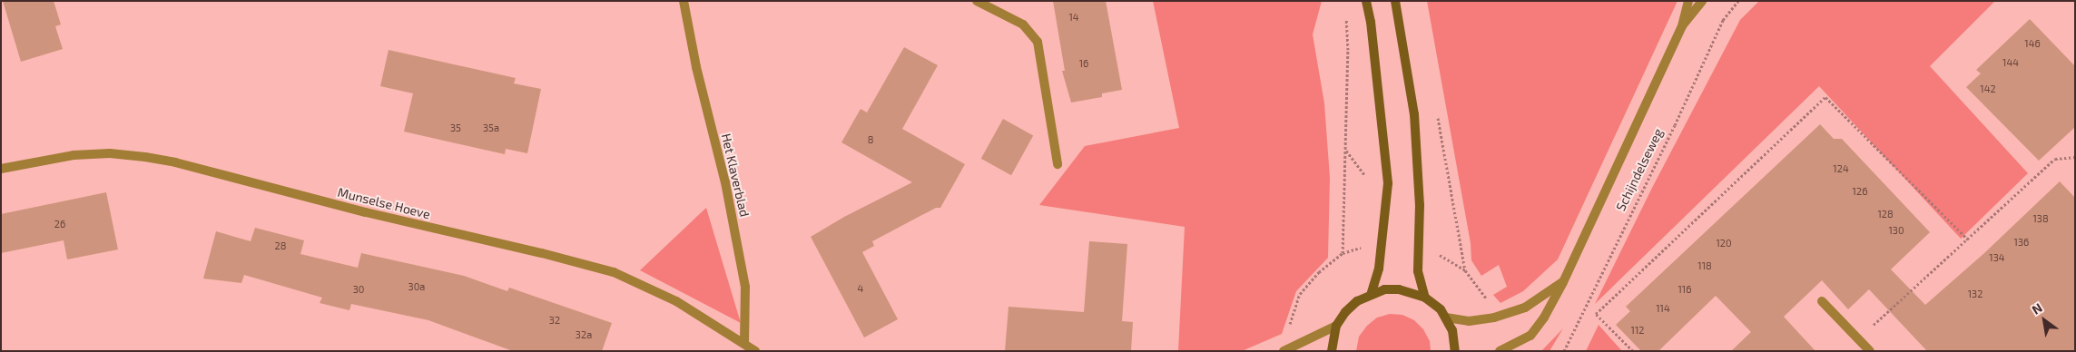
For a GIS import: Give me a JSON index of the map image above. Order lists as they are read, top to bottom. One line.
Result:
{"streets":{"street":["Schijndelseweg","Het Klaverblad","Munselse Hoeve"]},"crossings":[["Het Klaverblad","Munselse Hoeve"]],"house_numbers":["14","146","144","16","142","35","35a","8","124","126","128","138","26","130","136","120","28","134","118","30a","4","30","116","132","114","32","112","32a"],"north":"top left"}
